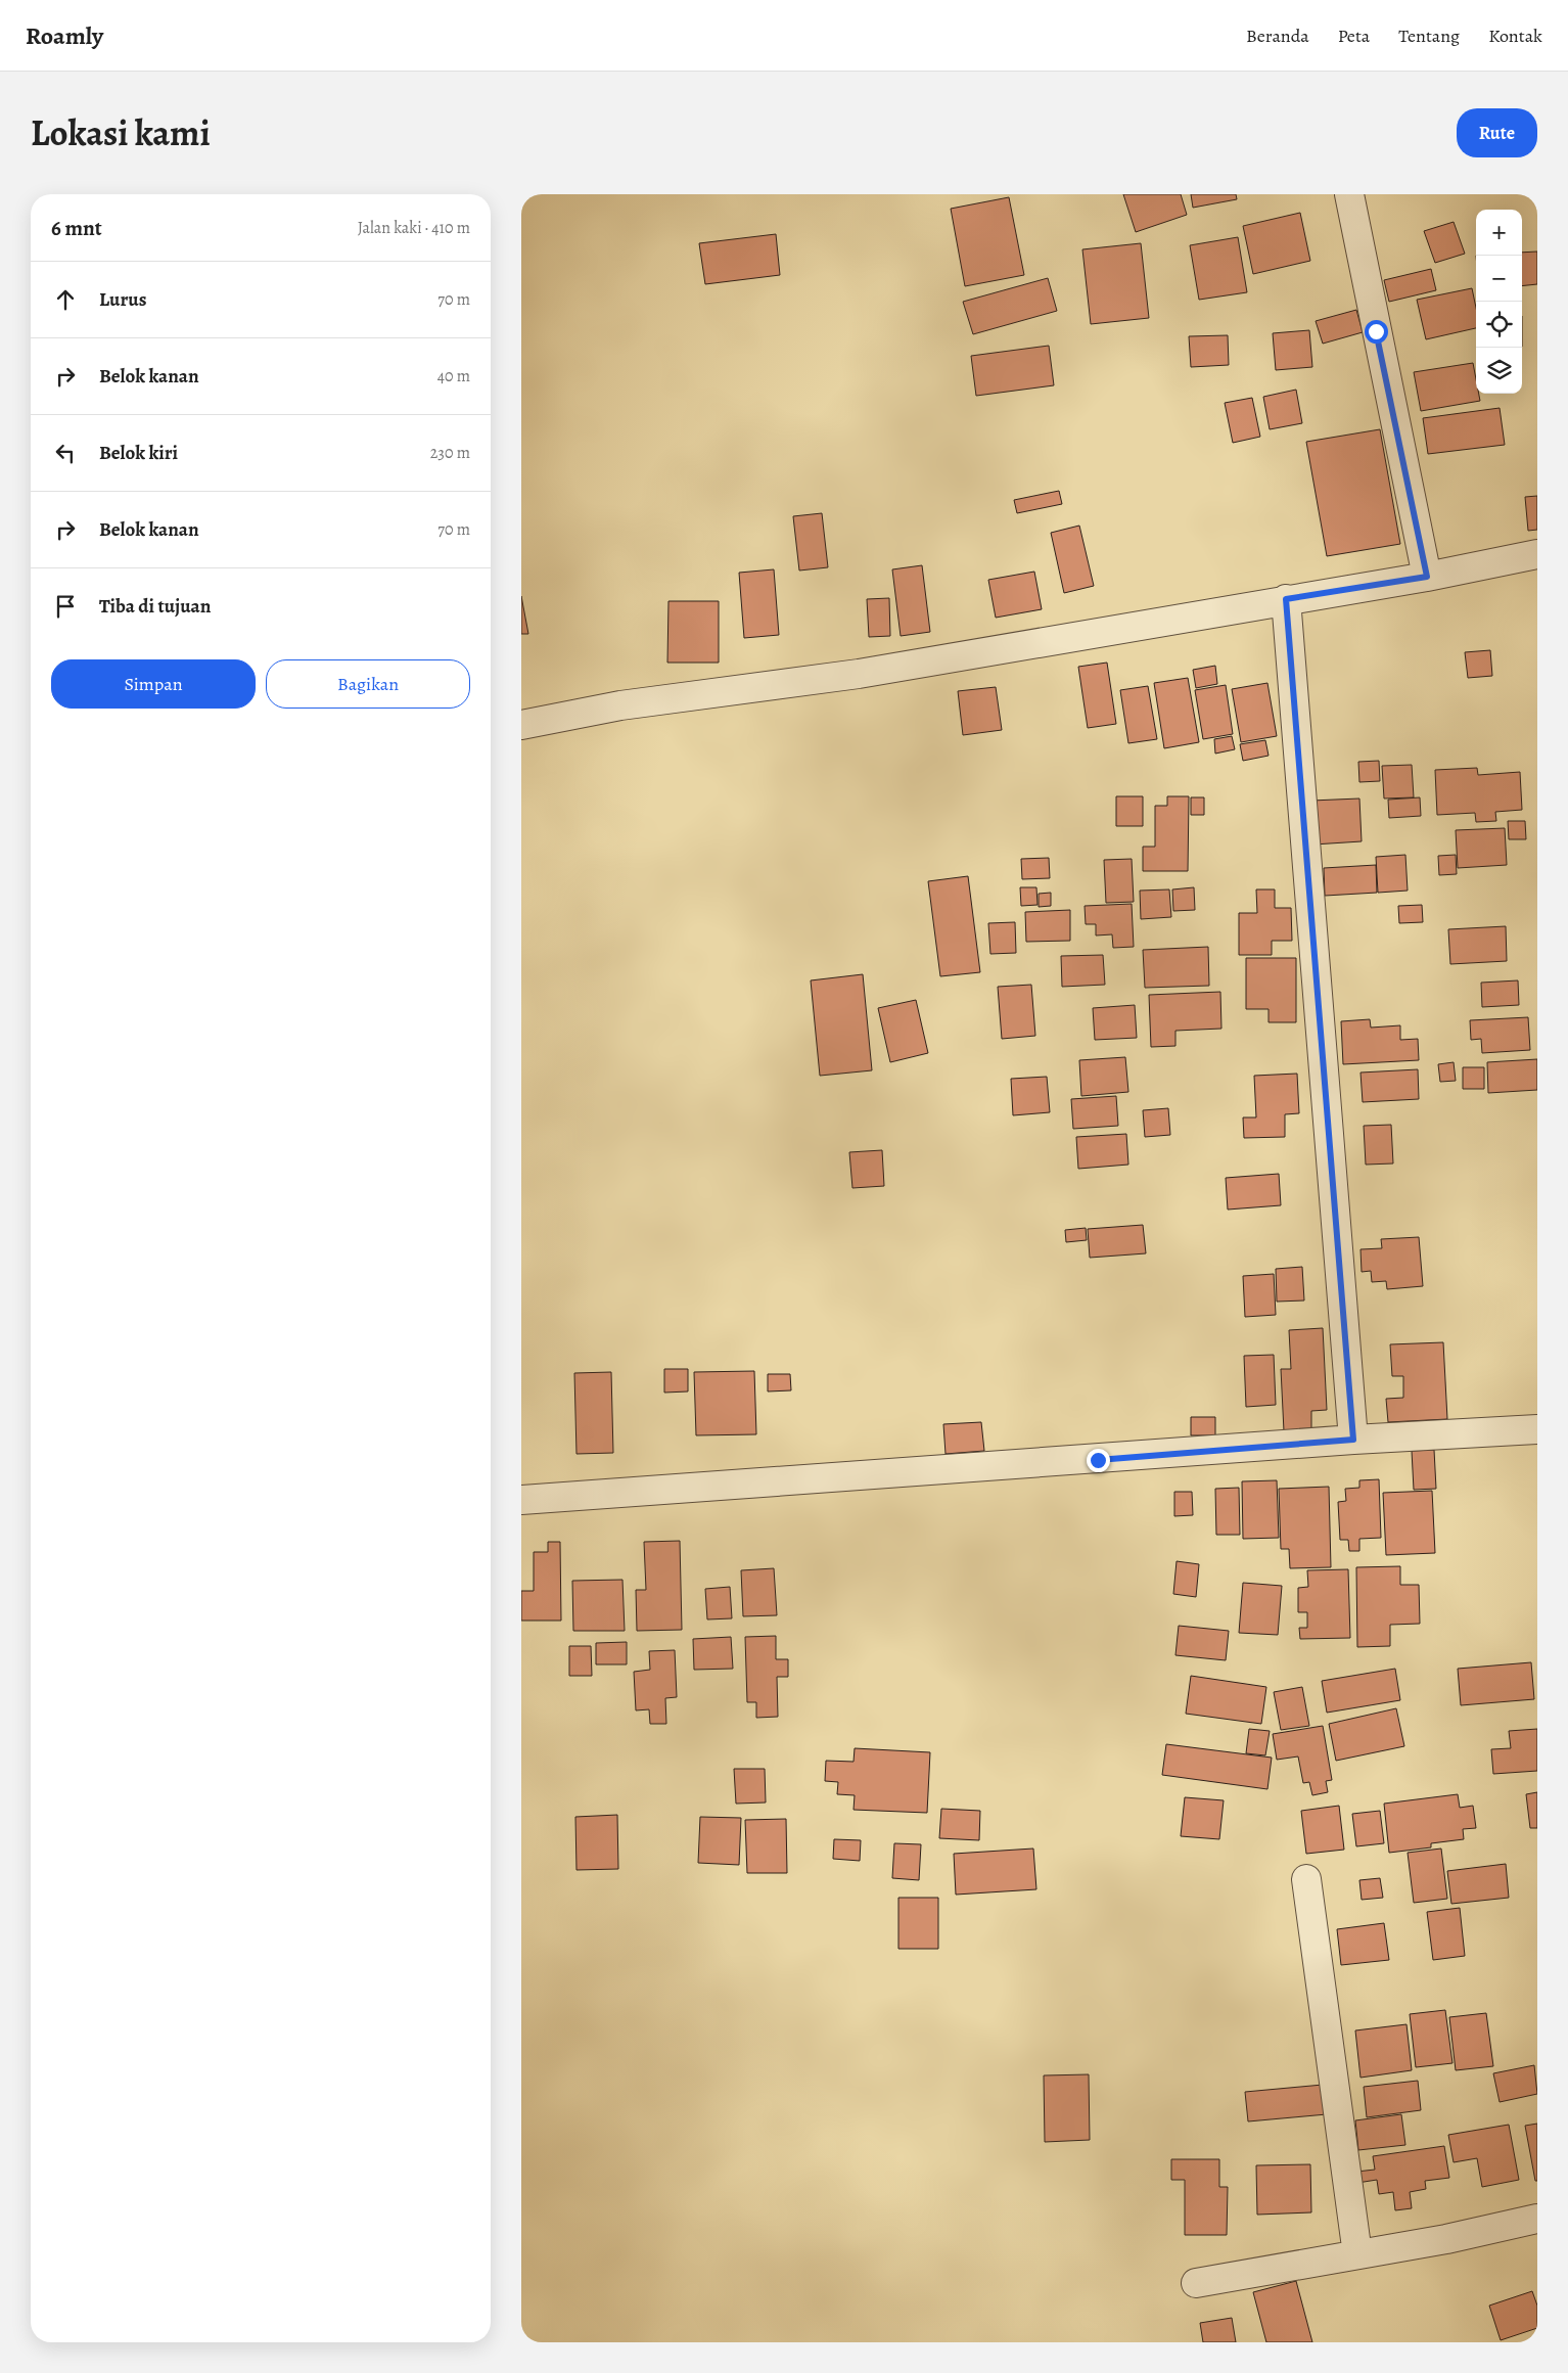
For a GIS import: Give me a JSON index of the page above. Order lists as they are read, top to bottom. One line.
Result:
{"page":{"header":"Roamly","nav":["Beranda","Peta","Tentang","Kontak"],"title":"Lokasi kami","buttons":["Rute",["Simpan","Bagikan"]],"heading":["6 mnt","Jalan kaki · 410 m"],"map_buttons":["+","−"],"list":[["Lurus","70 m"],["Belok kanan","40 m"],["Belok kiri","230 m"],["Belok kanan","70 m"],"Tiba di tujuan"]}}
